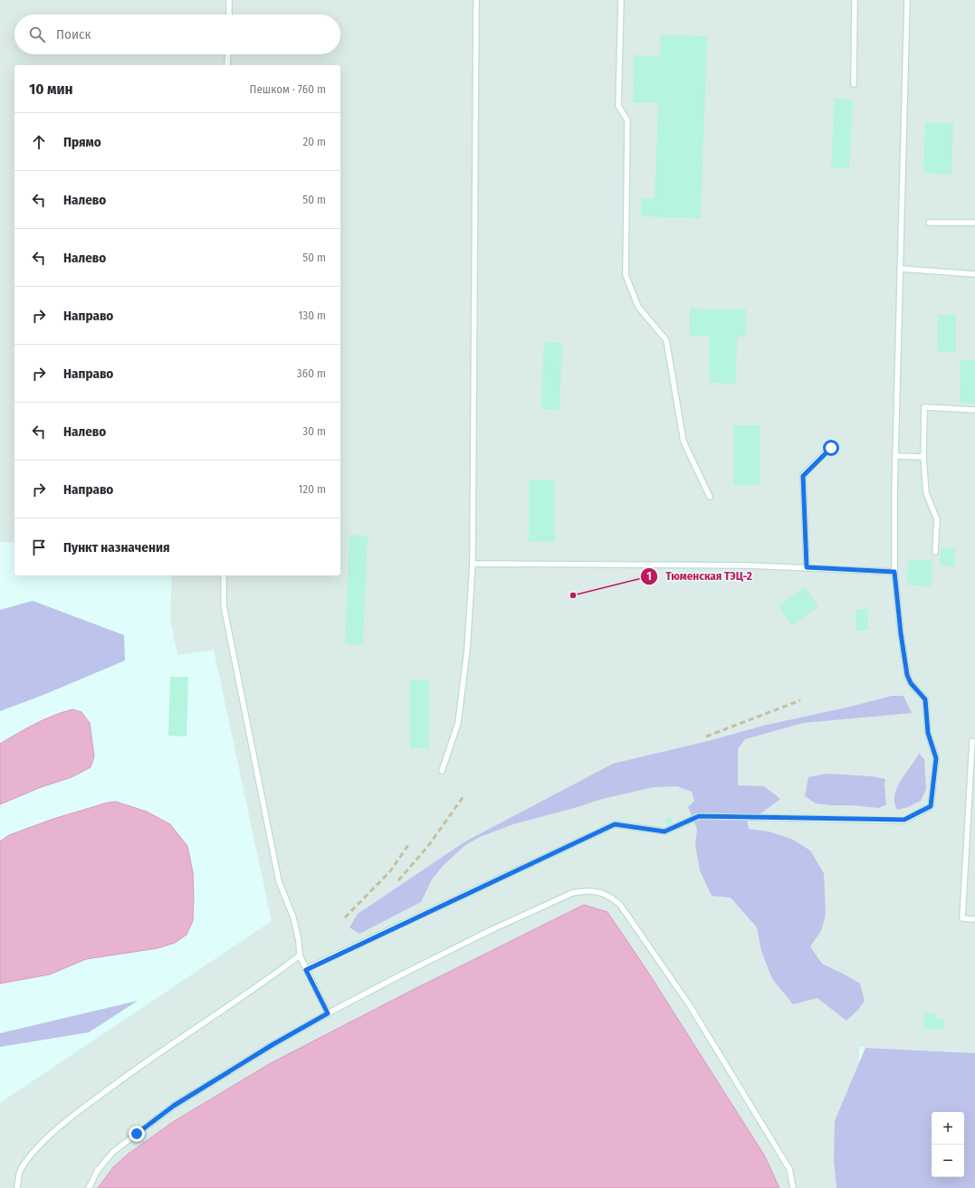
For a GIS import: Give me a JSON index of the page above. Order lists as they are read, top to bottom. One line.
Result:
{"places":["Тюменская ТЭЦ-2"],"page":{"search":"Поиск","heading":["10 мин","Пешком · 760 m"],"list":[["Прямо","20 m"],["Налево","50 m"],["Налево","50 m"],["Направо","130 m"],["Направо","360 m"],["Налево","30 m"],["Направо","120 m"],"Пункт назначения"],"map_buttons":["+","−"]}}
